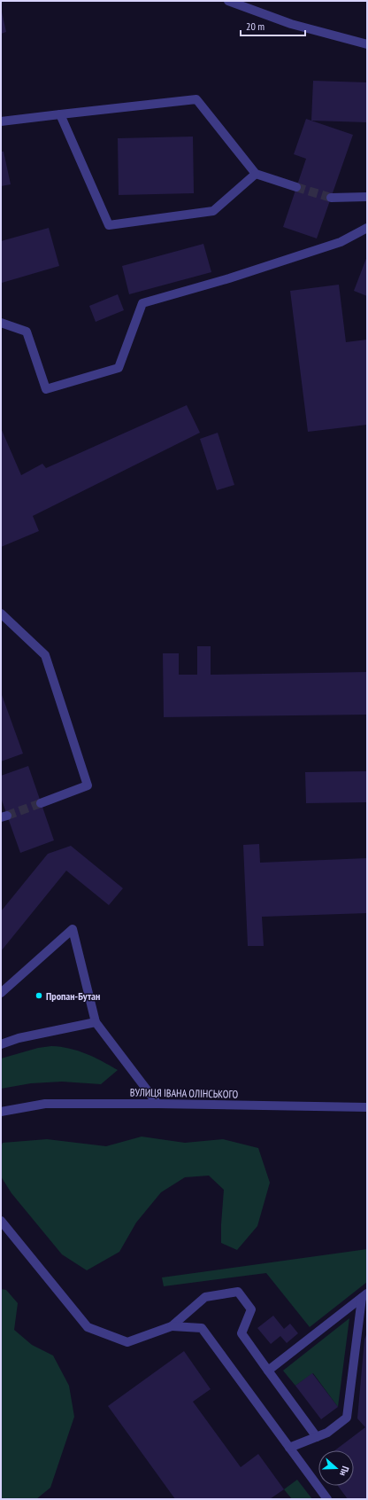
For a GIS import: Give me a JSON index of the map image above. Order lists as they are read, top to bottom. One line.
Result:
{"streets":{"street":["ВУЛИЦЯ ІВАНА ОЛІНСЬКОГО"]},"places":["Пропан-Бутан"],"scale_bar":"20 m","north":"right"}
